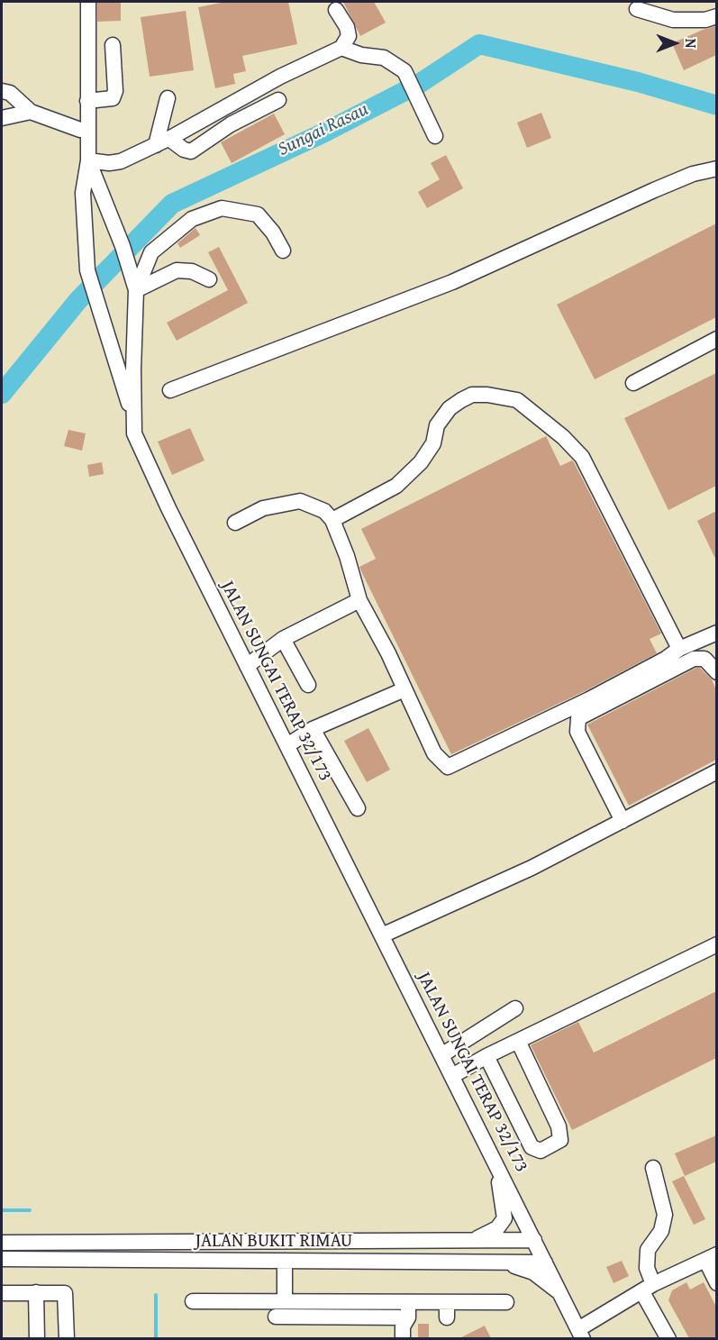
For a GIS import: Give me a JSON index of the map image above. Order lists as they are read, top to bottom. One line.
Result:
{"streets":{"street":["JALAN SUNGAI TERAP 32/173","JALAN BUKIT RIMAU"]},"crossings":[["JALAN SUNGAI TERAP 32/173","JALAN BUKIT RIMAU"]],"water":["Sungai Rasau"],"north":"right"}
